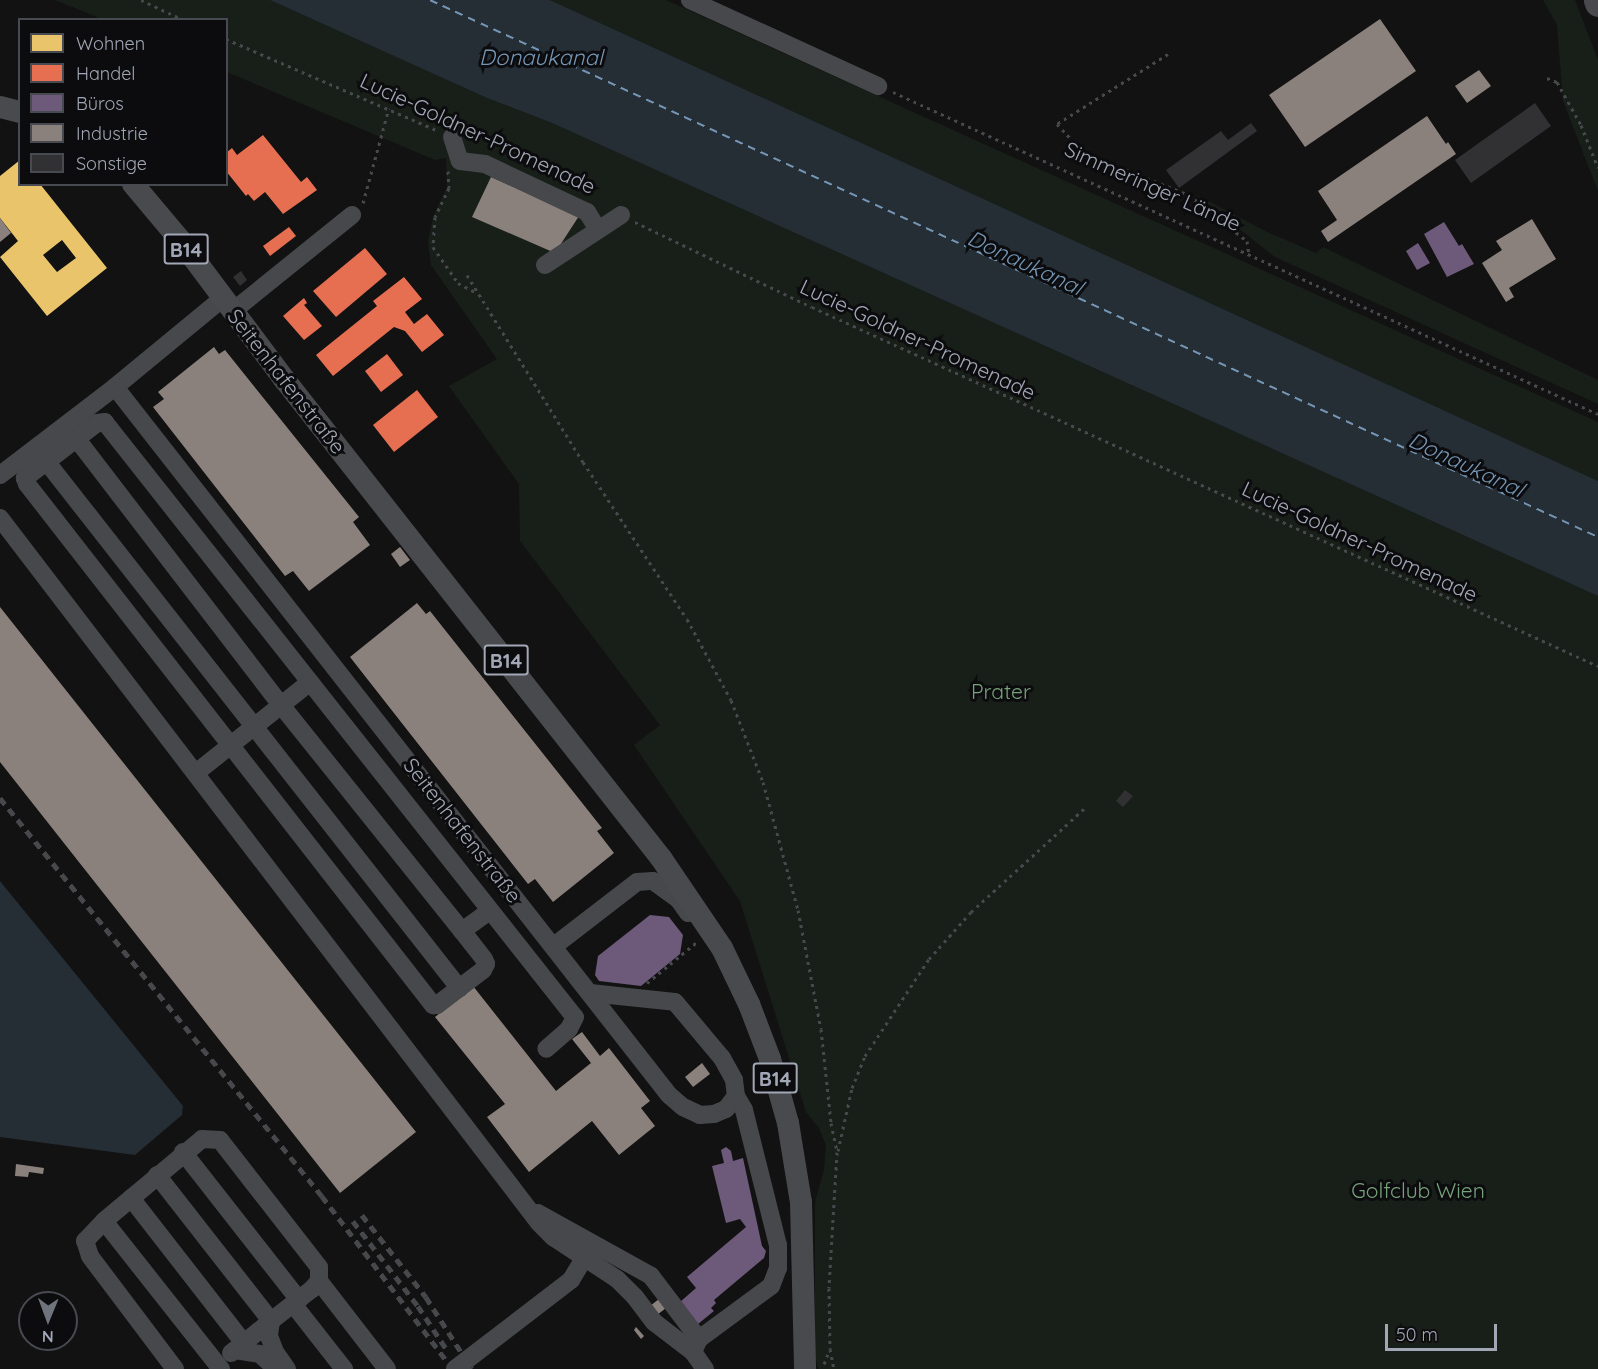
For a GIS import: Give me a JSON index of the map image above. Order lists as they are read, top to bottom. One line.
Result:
{"streets":{"main road":["B14","Seitenhafenstraße"],"path":["Lucie-Goldner-Promenade","Simmeringer Lände"]},"water":["Donaukanal"],"parks":["Prater","Golfclub Wien"],"legend":["Wohnen","Handel","Büros","Industrie","Sonstige"],"scale_bar":"50 m","north":"bottom"}
